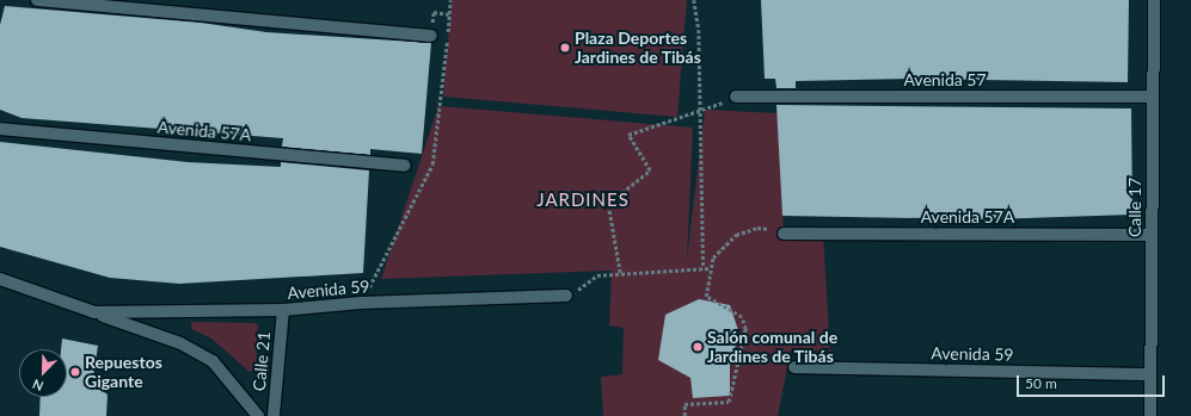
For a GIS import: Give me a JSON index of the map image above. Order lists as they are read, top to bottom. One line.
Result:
{"streets":{"street":["Avenida 57","Avenida 57A","Calle 17","Avenida 59","Calle 21"]},"crossings":[["Avenida 57","Calle 17"],["Avenida 57A","Calle 17"],["Calle 17","Avenida 59"],["Avenida 59","Calle 21"]],"districts":["JARDINES"],"places":["Plaza Deportes Jardines de Tibás","Salón comunal de Jardines de Tibás","Repuestos Gigante"],"scale_bar":"50 m","north":"bottom left"}
